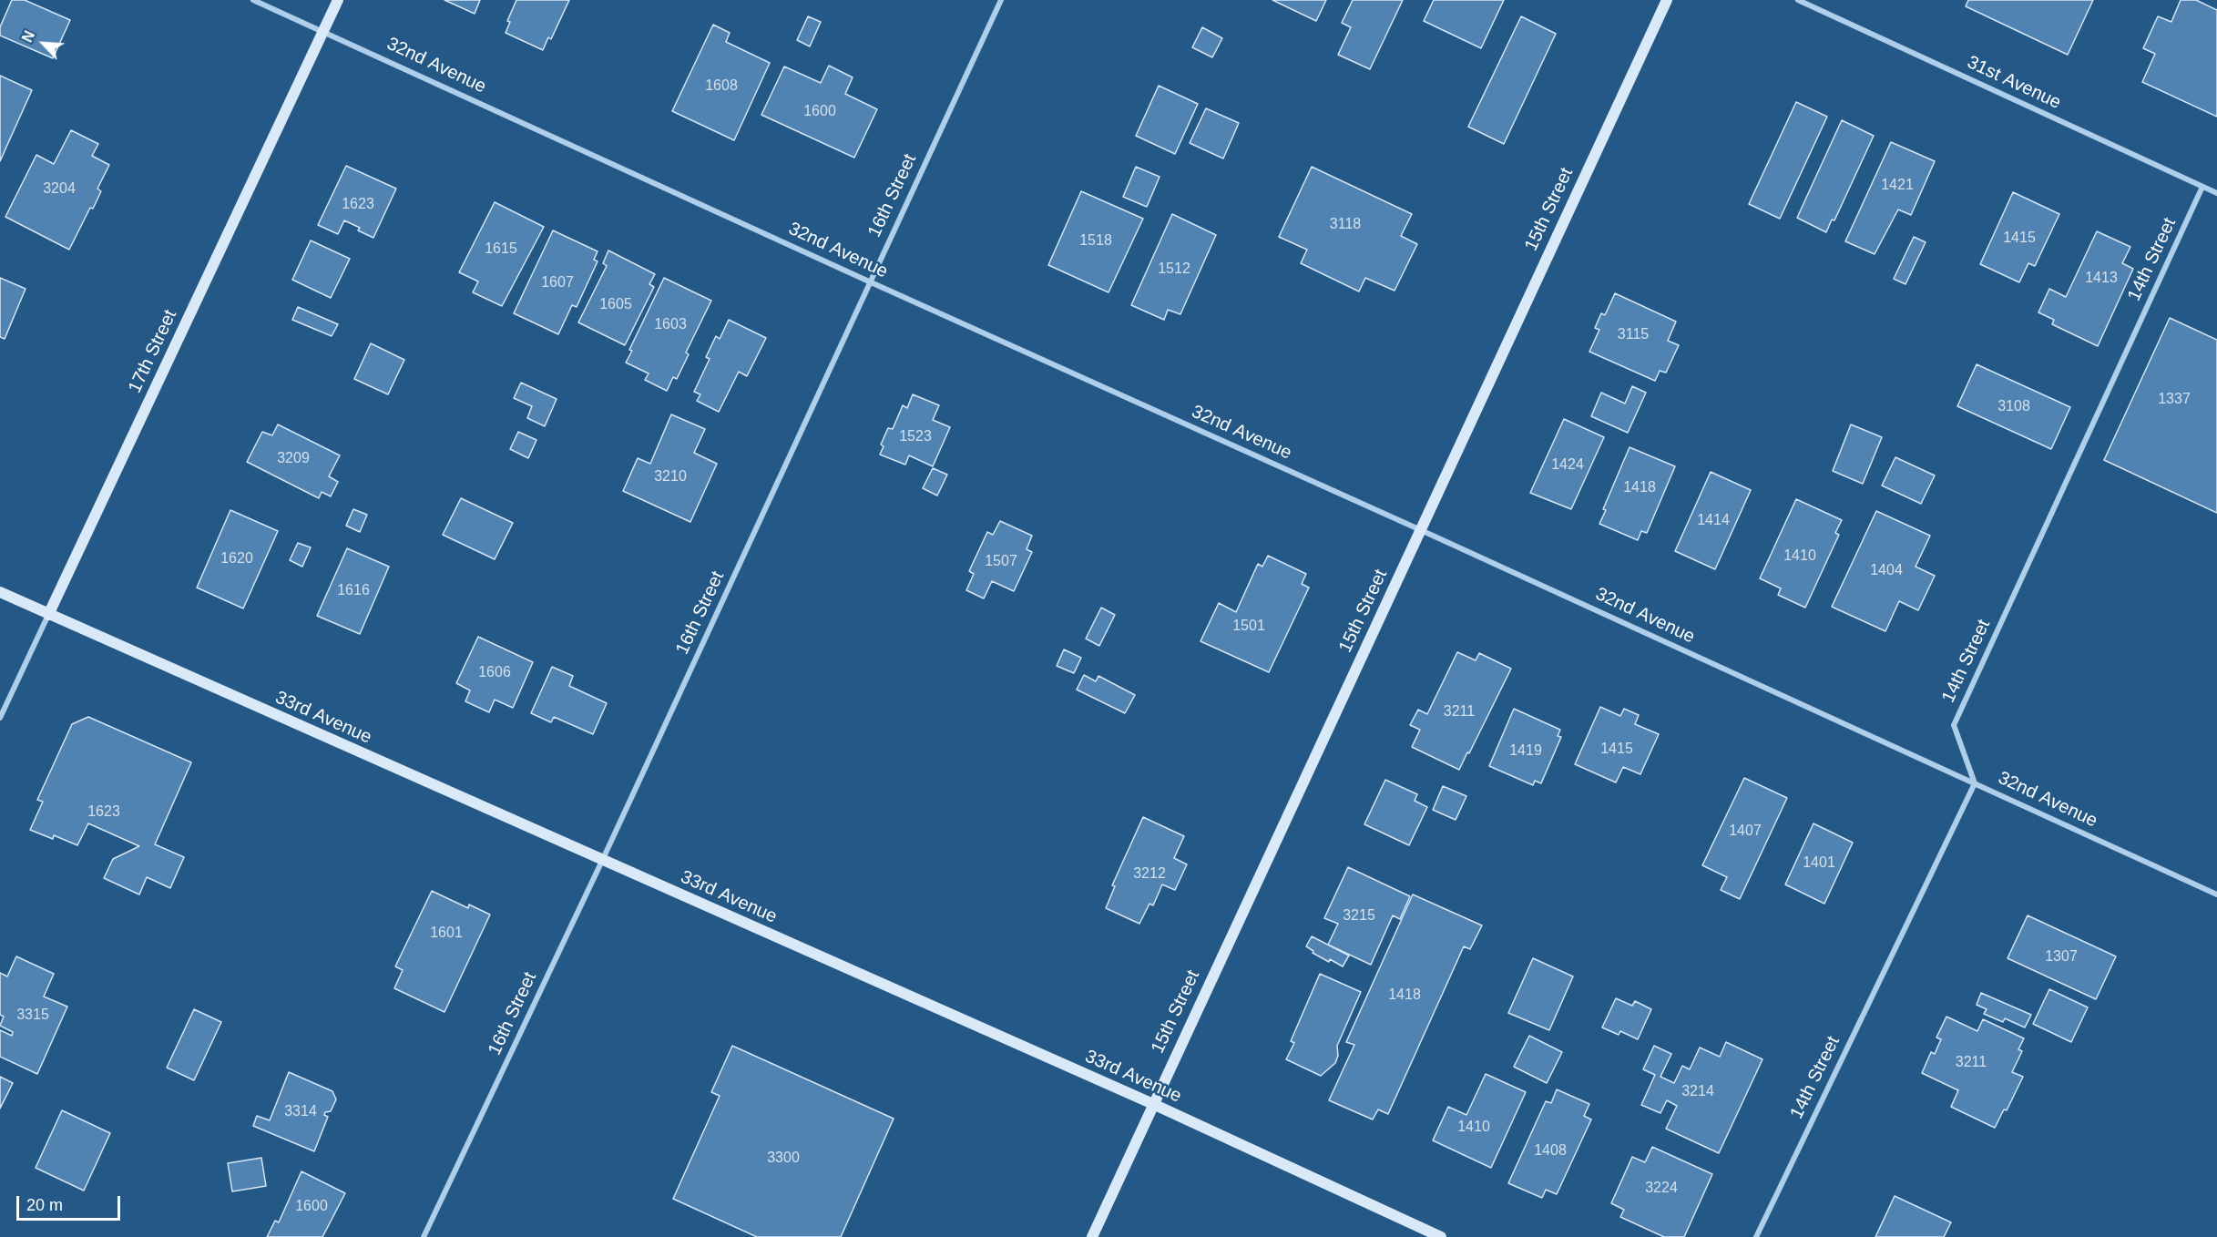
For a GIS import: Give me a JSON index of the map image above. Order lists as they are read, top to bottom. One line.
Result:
{"streets":{"street":["32nd Avenue","31st Avenue","16th Street","15th Street","14th Street","17th Street","33rd Avenue"]},"crossings":[["32nd Avenue","16th Street"],["32nd Avenue","15th Street"],["32nd Avenue","14th Street"],["32nd Avenue","17th Street"],["31st Avenue","14th Street"],["16th Street","33rd Avenue"],["15th Street","33rd Avenue"],["17th Street","33rd Avenue"]],"house_numbers":["1608","1600","1421","3204","1623","3118","1415","1518","1615","1512","1413","1607","1605","1603","3115","1337","3108","1523","3209","1424","3210","1418","1414","1410","1620","1507","1404","1616","1501","1606","3211","1415","1419","1623","1407","1401","3212","3215","1601","1307","1418","3315","3211","3214","3314","1410","1408","3300","3224","1600"],"scale_bar":"20 m","north":"top left"}
